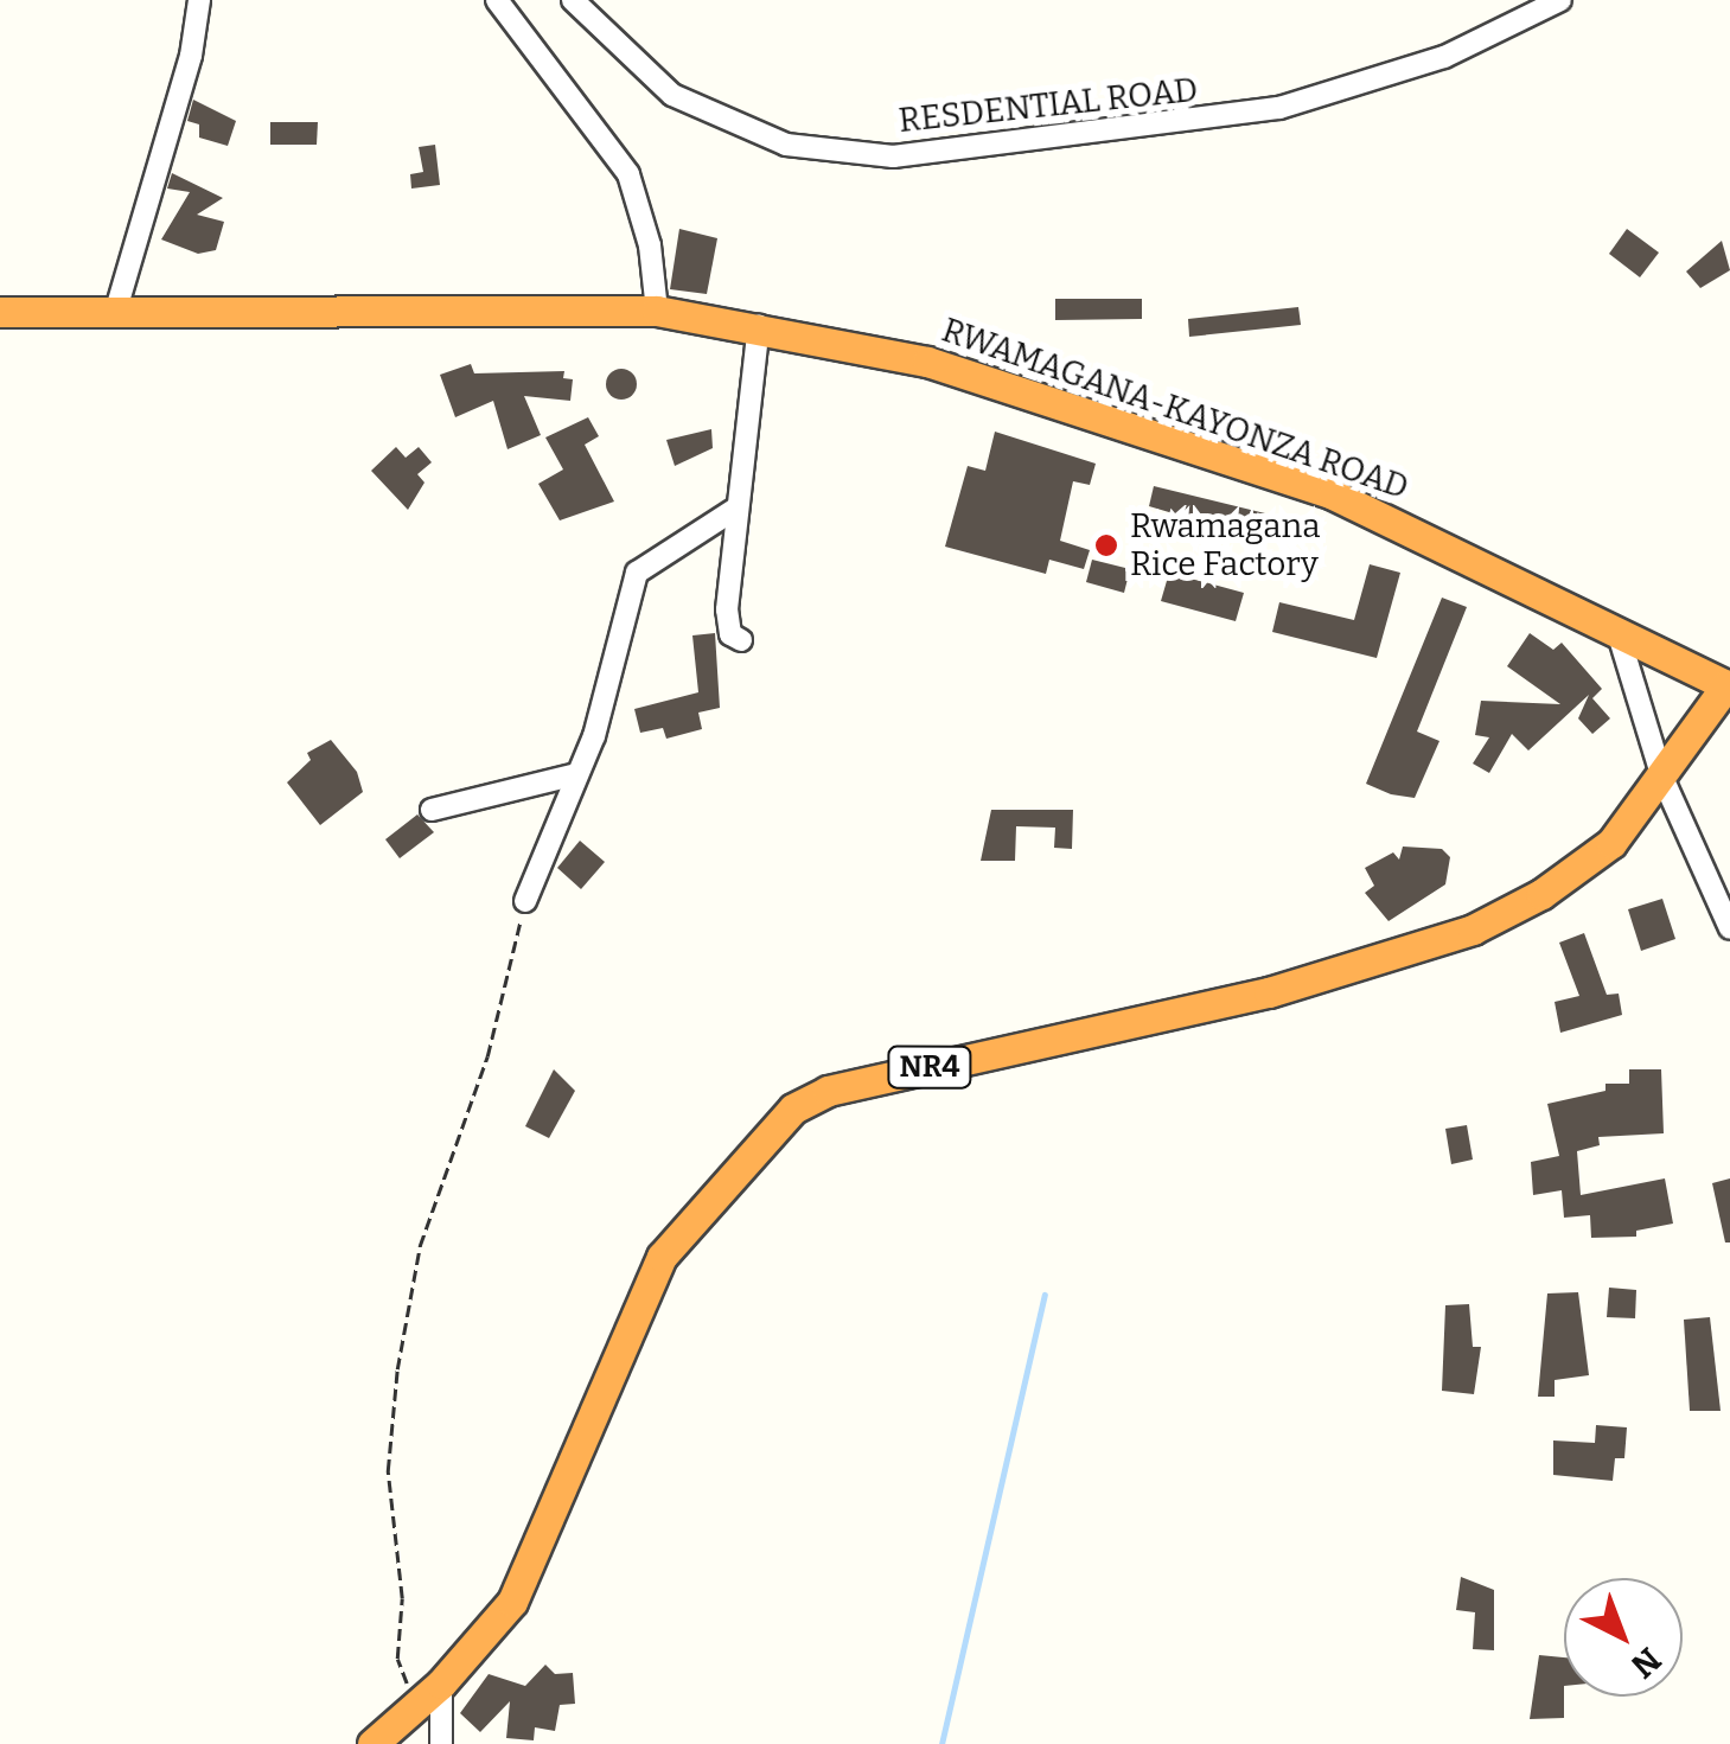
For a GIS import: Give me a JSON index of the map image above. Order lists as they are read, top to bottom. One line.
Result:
{"streets":{"highway":["RWAMAGANA-KAYONZA ROAD","NR4"],"street":["RESDENTIAL ROAD"]},"crossings":[["RWAMAGANA-KAYONZA ROAD","NR4"]],"places":["Rwamagana Rice Factory"],"north":"bottom right"}
